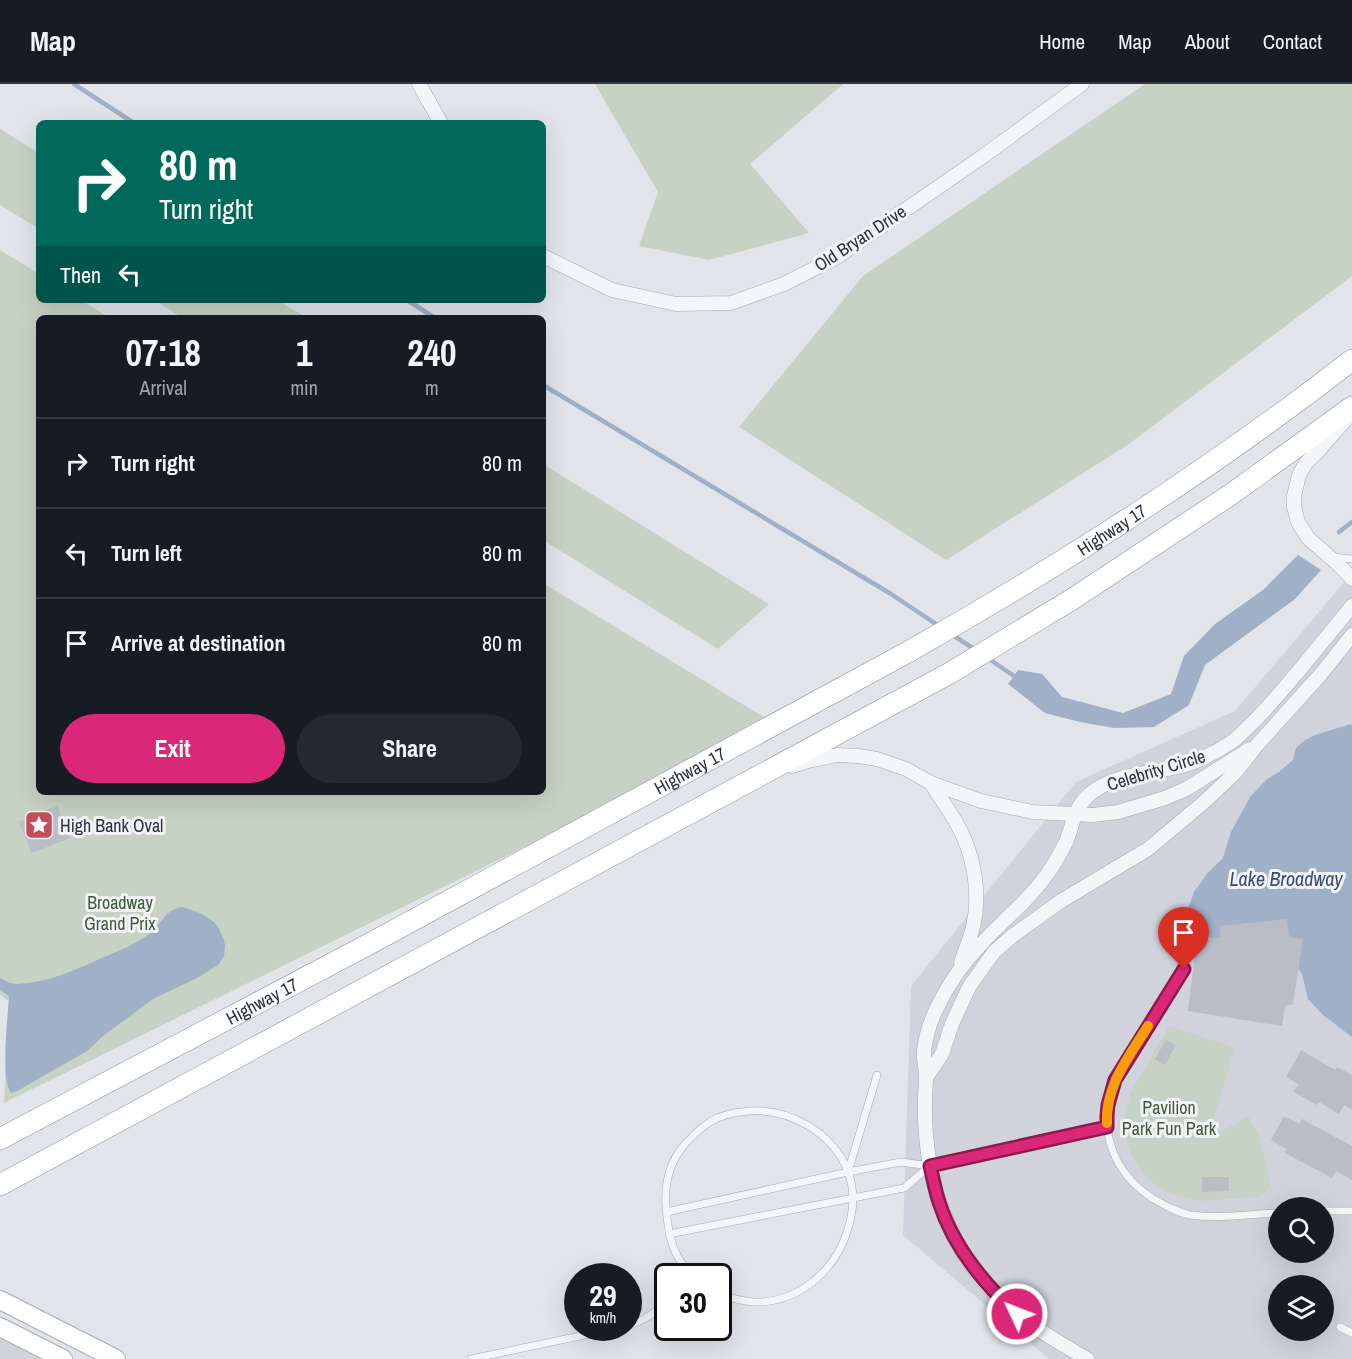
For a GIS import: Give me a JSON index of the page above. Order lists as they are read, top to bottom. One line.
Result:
{"streets":{"highway":["Highway 17"],"street":["Old Bryan Drive","Celebrity Circle"]},"water":["Lake Broadway"],"parks":["Broadway Grand Prix","Pavilion Park Fun Park"],"places":{"place":["High Bank Oval"]},"page":{"header":"Map","nav":["Home","Map","About","Contact"],"turn":["80 m","Turn right"],"then":"Then","eta":["07:18","Arrival","1","min","240","m"],"list":[{"name":"Turn right","value":"80 m"},{"name":"Turn left","value":"80 m"},{"name":"Arrive at destination","value":"80 m"}],"buttons":["Exit","Share"],"speed":"29 km/h","limit":"30"}}
